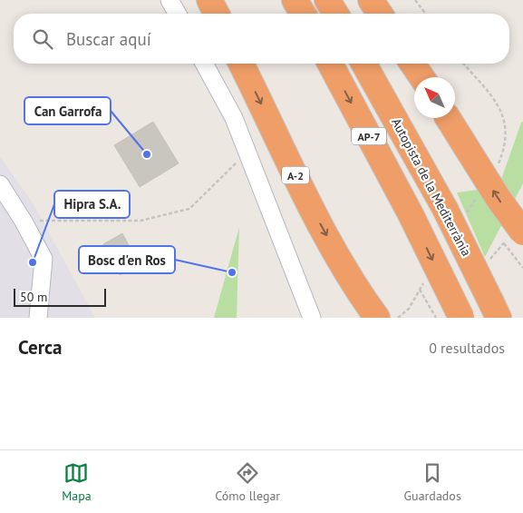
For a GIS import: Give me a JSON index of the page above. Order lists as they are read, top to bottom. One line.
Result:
{"streets":{"highway":["AP-7","A-2","Autopista de la Mediterrània"]},"places":["Can Garrofa","Hipra S.A.","Bosc d'en Ros"],"scale_bar":"50 m","north":"top left","page":{"search":"Buscar aquí","scale":"50 m","heading":["Cerca","0 resultados"],"nav":["Mapa","Cómo llegar","Guardados"]}}
